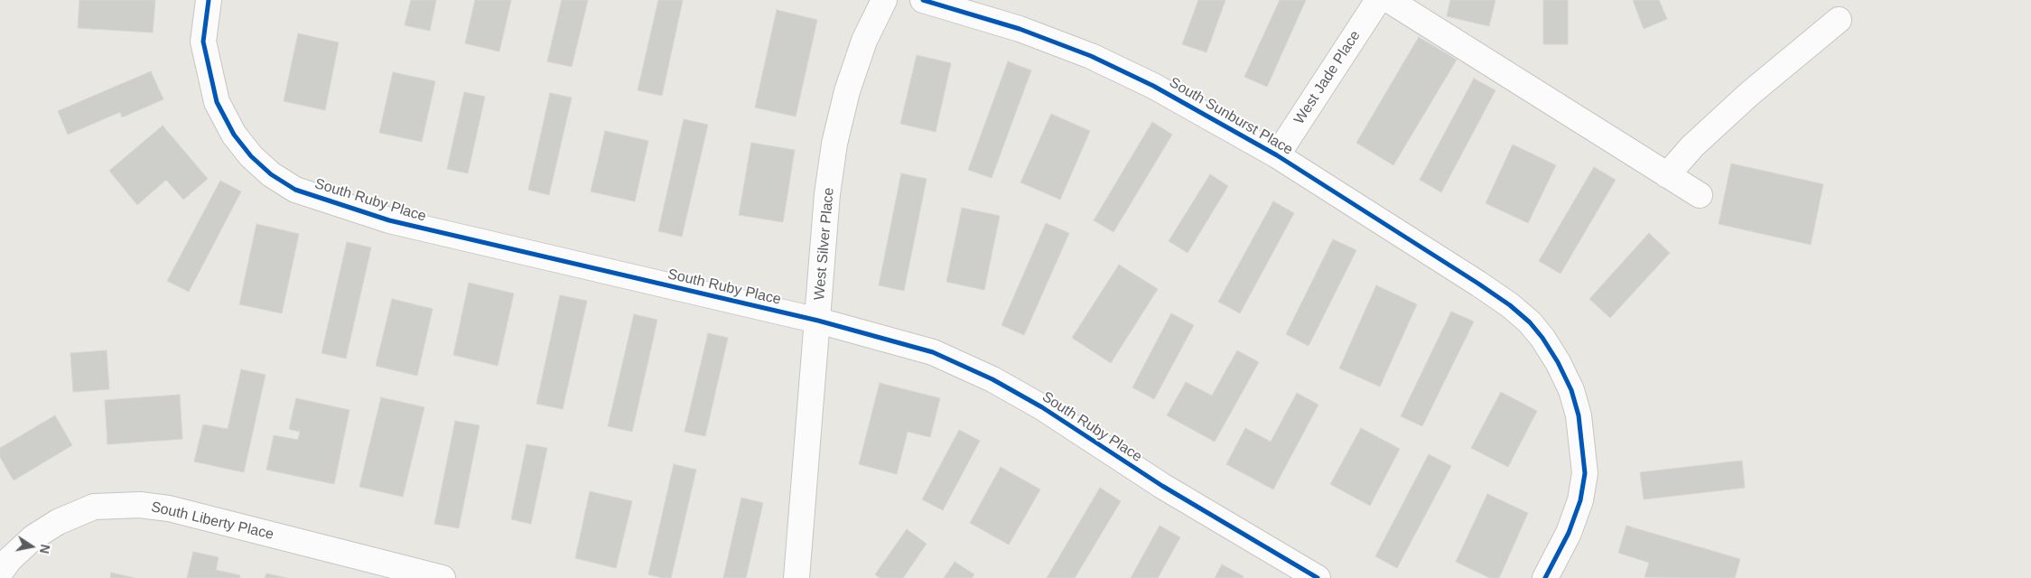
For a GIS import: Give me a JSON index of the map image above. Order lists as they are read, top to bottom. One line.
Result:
{"streets":{"street":["West Jade Place","South Sunburst Place","South Ruby Place","West Silver Place","South Liberty Place"]},"crossings":[["West Jade Place","South Sunburst Place"],["South Ruby Place","West Silver Place"]],"north":"right"}
